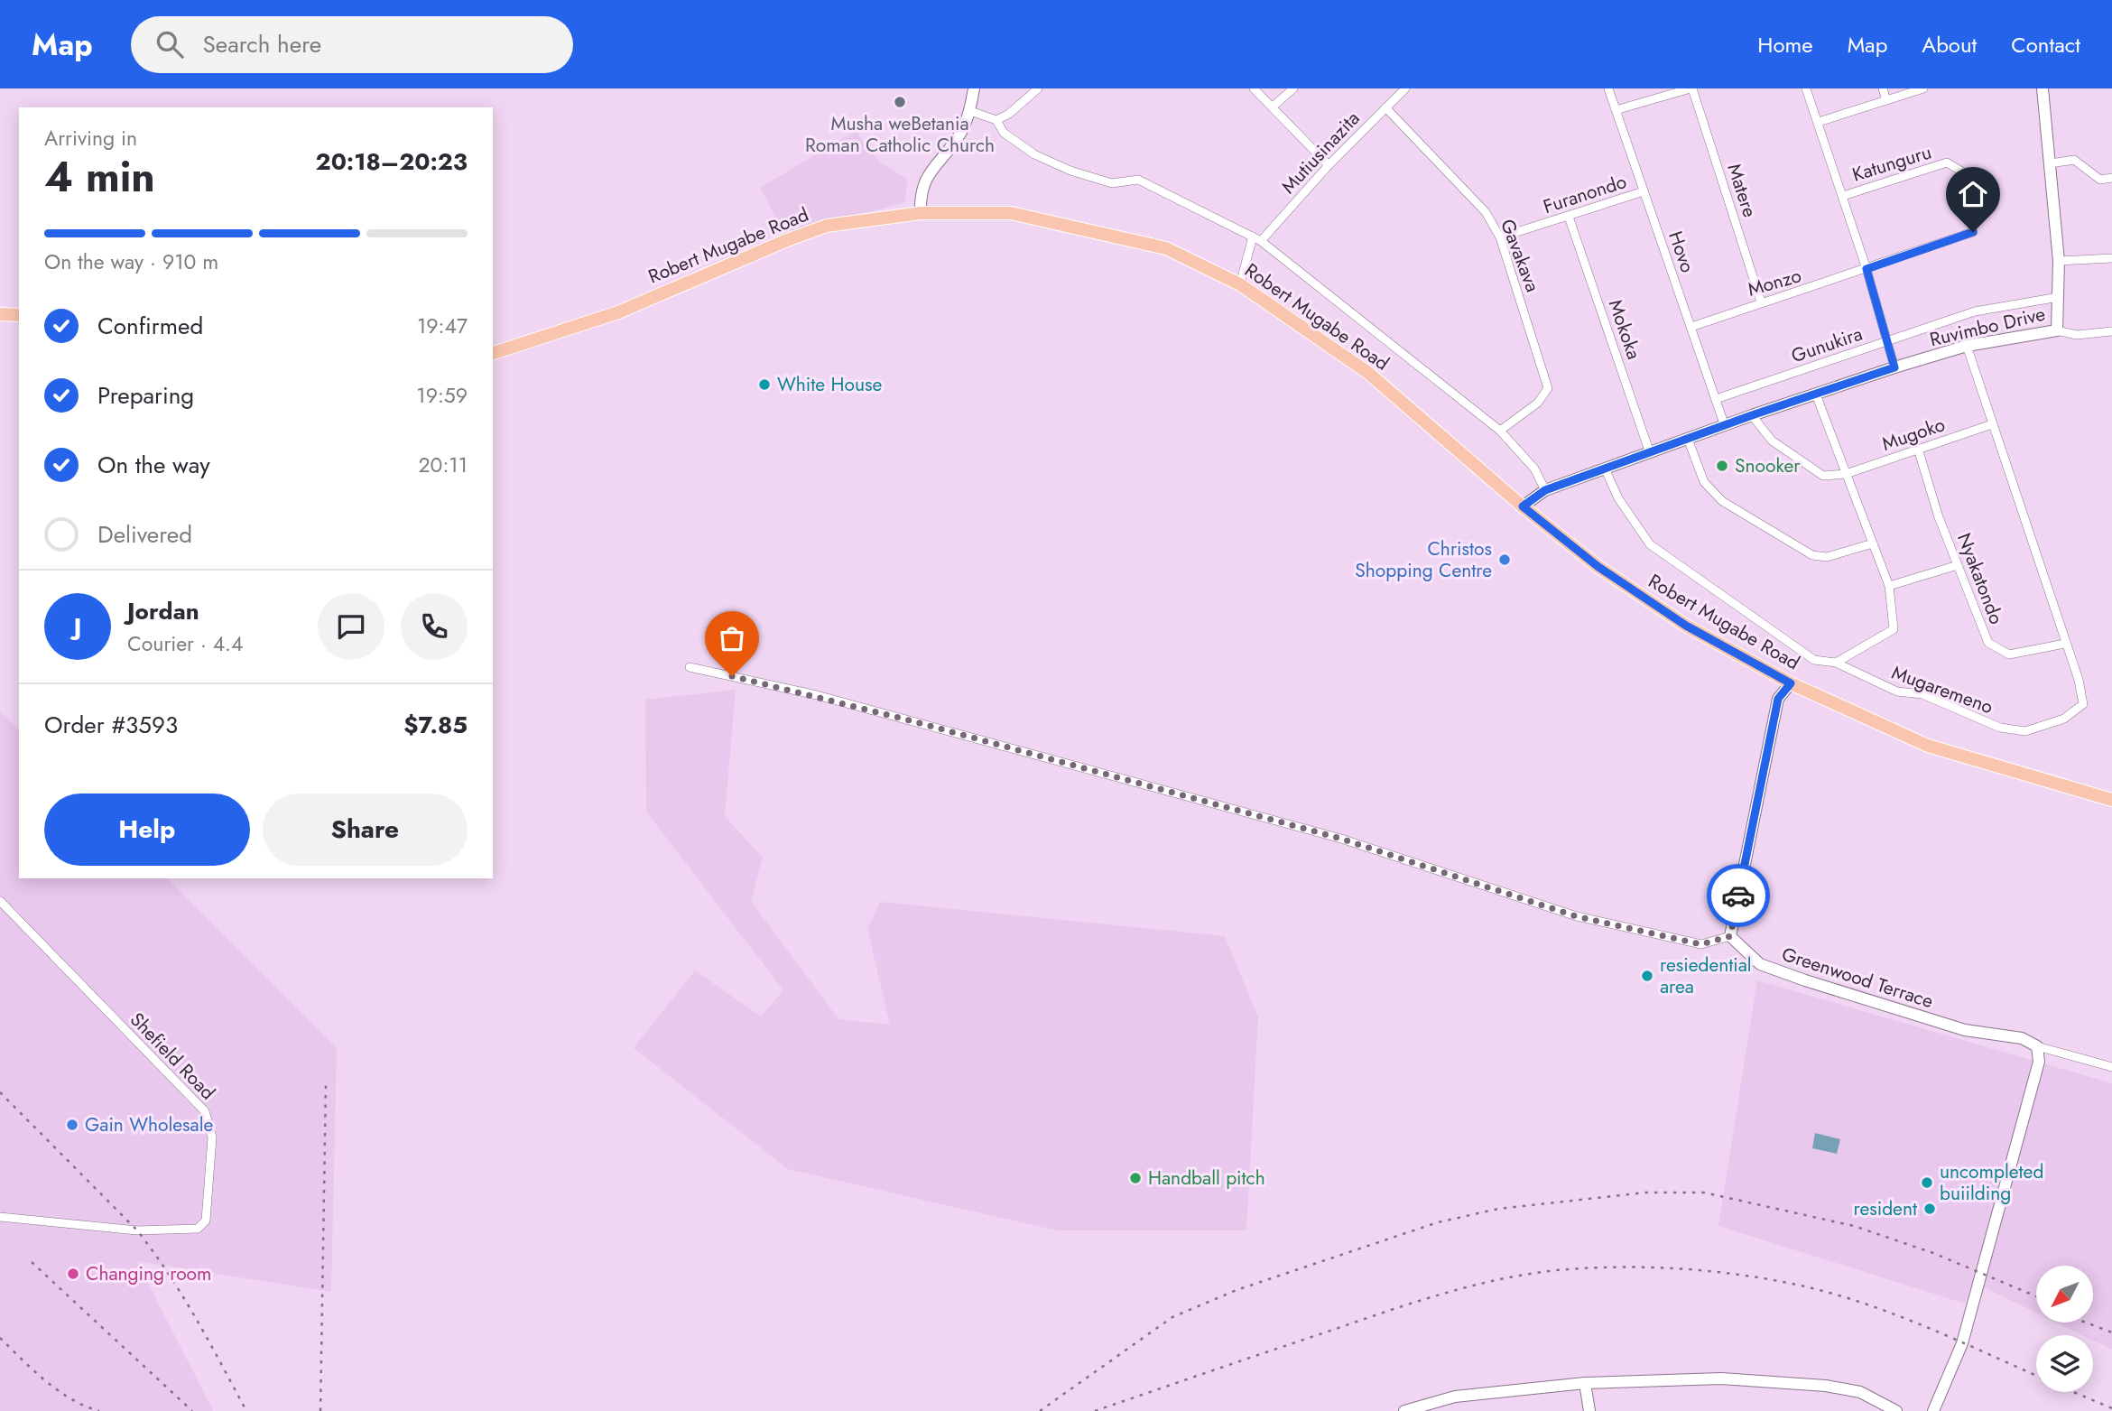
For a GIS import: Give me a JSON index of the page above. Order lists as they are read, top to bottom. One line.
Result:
{"streets":{"main road":["Robert Mugabe Road"],"street":["Mutiusinazita","Katunguru","Matere","Furanondo","Hovo","Gavakava","Monzo","Ruvimbo Drive","Mokoka","Gunukira","Mugoko","Nyakatondo","Mugaremeno","Greenwood Terrace","Shefield Road"]},"crossings":[["Mutiusinazita","Gavakava"],["Katunguru","Monzo"],["Matere","Monzo"],["Furanondo","Hovo"],["Furanondo","Gavakava"],["Furanondo","Mokoka"],["Robert Mugabe Road","Ruvimbo Drive"],["Hovo","Monzo"],["Hovo","Ruvimbo Drive"],["Hovo","Gunukira"],["Ruvimbo Drive","Mokoka"],["Ruvimbo Drive","Gunukira"],["Ruvimbo Drive","Mugaremeno"],["Mugoko","Nyakatondo"],["Mugoko","Mugaremeno"],["Nyakatondo","Mugaremeno"]],"places":["Musha weBetania Roman Catholic Church","White House","Snooker","Christos Shopping Centre","resiedential area","Gain Wholesale","Handball pitch","uncompleted buiilding","resident","Changing room"],"north":"bottom left","page":{"header":"Map","search":"Search here","nav":["Home","Map","About","Contact"],"heading":["4 min","Arriving in","20:18–20:23"],"panel":["Jordan","Courier · 4.4","Order #3593","$7.85"],"bar":"On the way · 910 m","list":[["Confirmed","19:47"],["Preparing","19:59"],["On the way","20:11"],"Delivered"],"round":"J","buttons":["Help","Share"]}}
